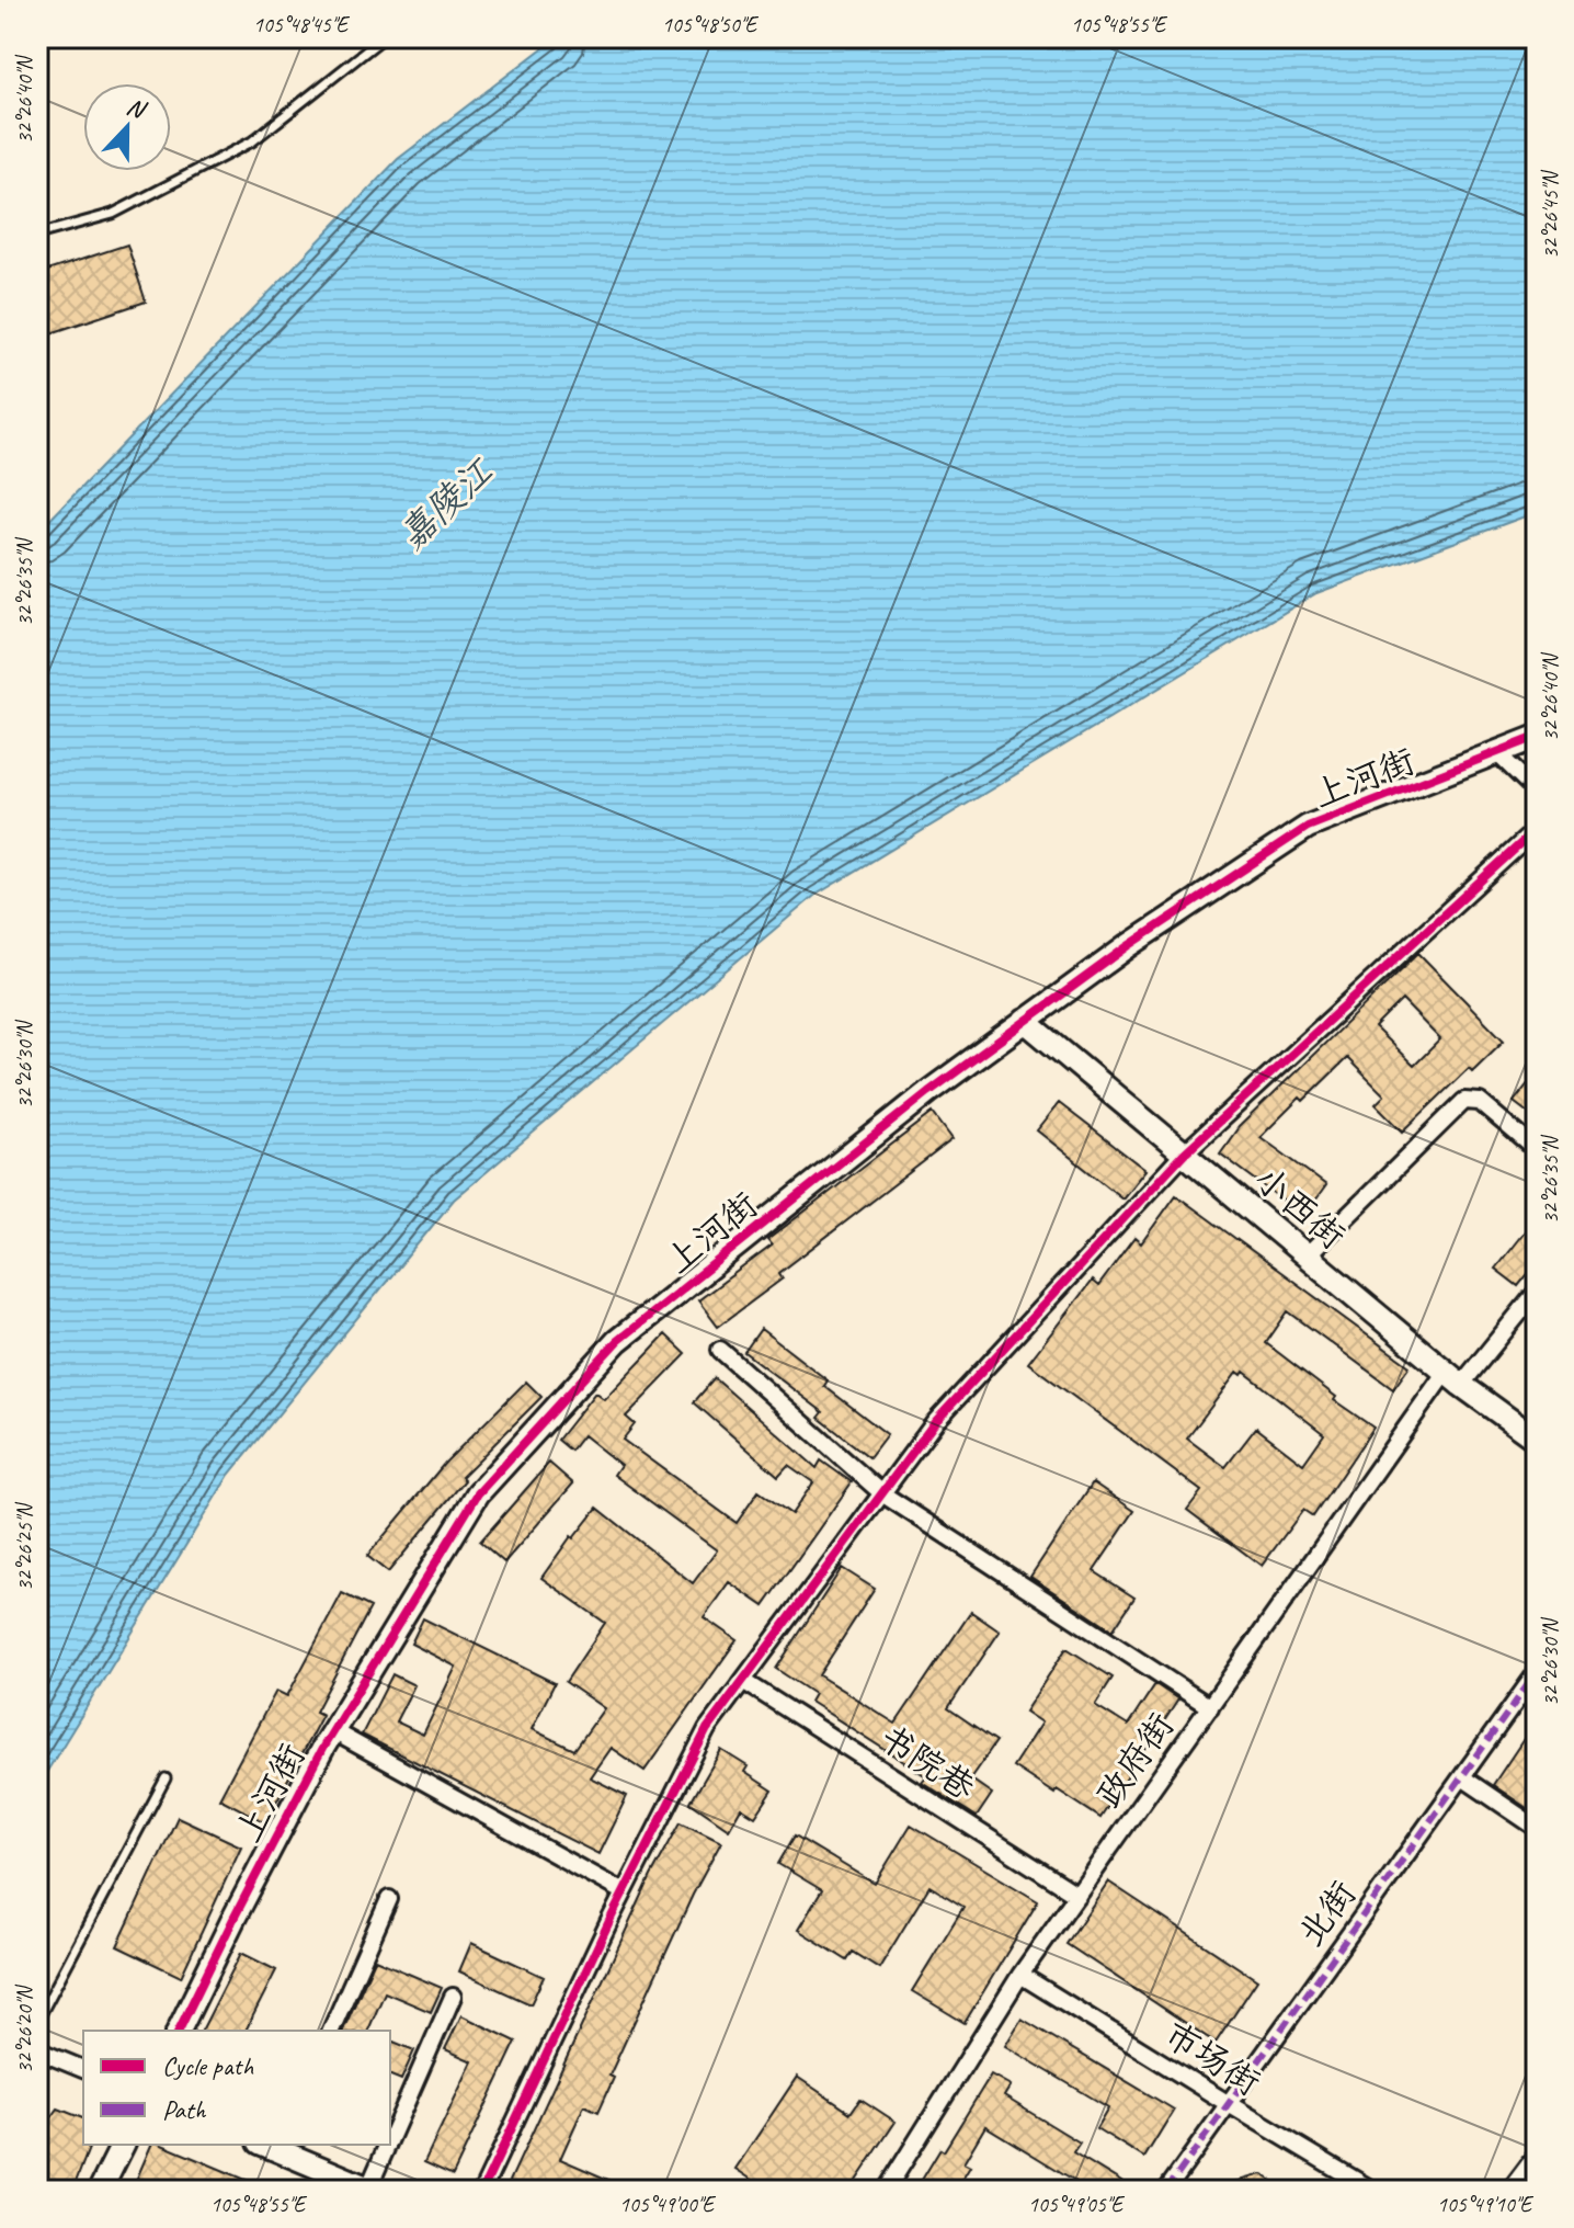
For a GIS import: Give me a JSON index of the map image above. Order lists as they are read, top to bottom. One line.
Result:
{"streets":{"street":["上河街","小西街","政府街","书院巷","北街","市场街"]},"crossings":[["上河街","小西街"],["小西街","政府街"],["政府街","书院巷"],["政府街","市场街"],["北街","市场街"]],"water":["嘉陵江"],"legend":["Cycle path","Path"],"north":"top","coordinates":["105°48'45\"E","105°48'50\"E","105°48'55\"E","32°26'40\"N","32°26'45\"N","32°26'35\"N","32°26'30\"N","32°26'25\"N","32°26'20\"N","105°49'00\"E","105°49'05\"E","105°49'10\"E"]}
